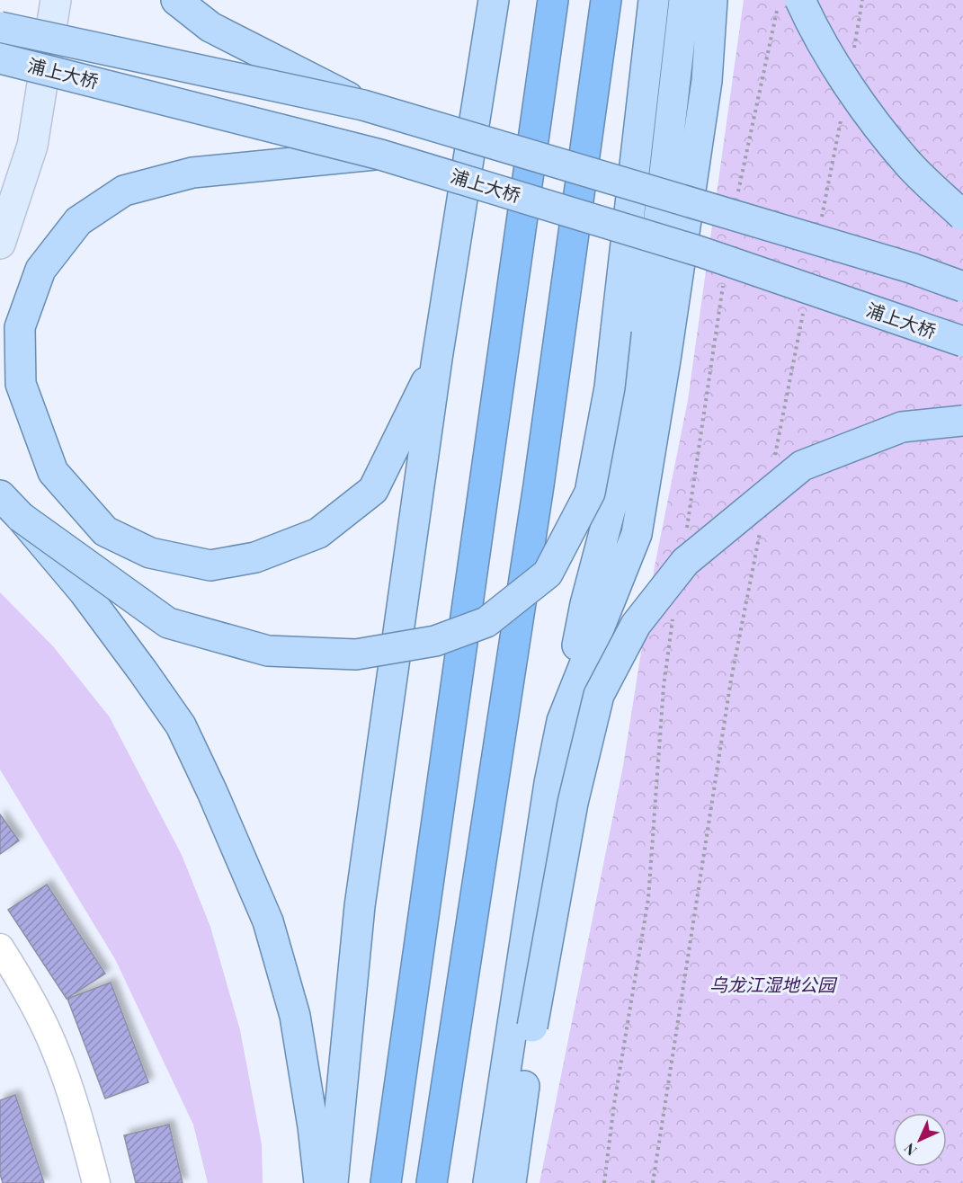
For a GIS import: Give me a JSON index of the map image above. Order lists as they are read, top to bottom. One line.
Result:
{"streets":{"main road":["浦上大桥"]},"parks":["乌龙江湿地公园"],"north":"bottom left"}
